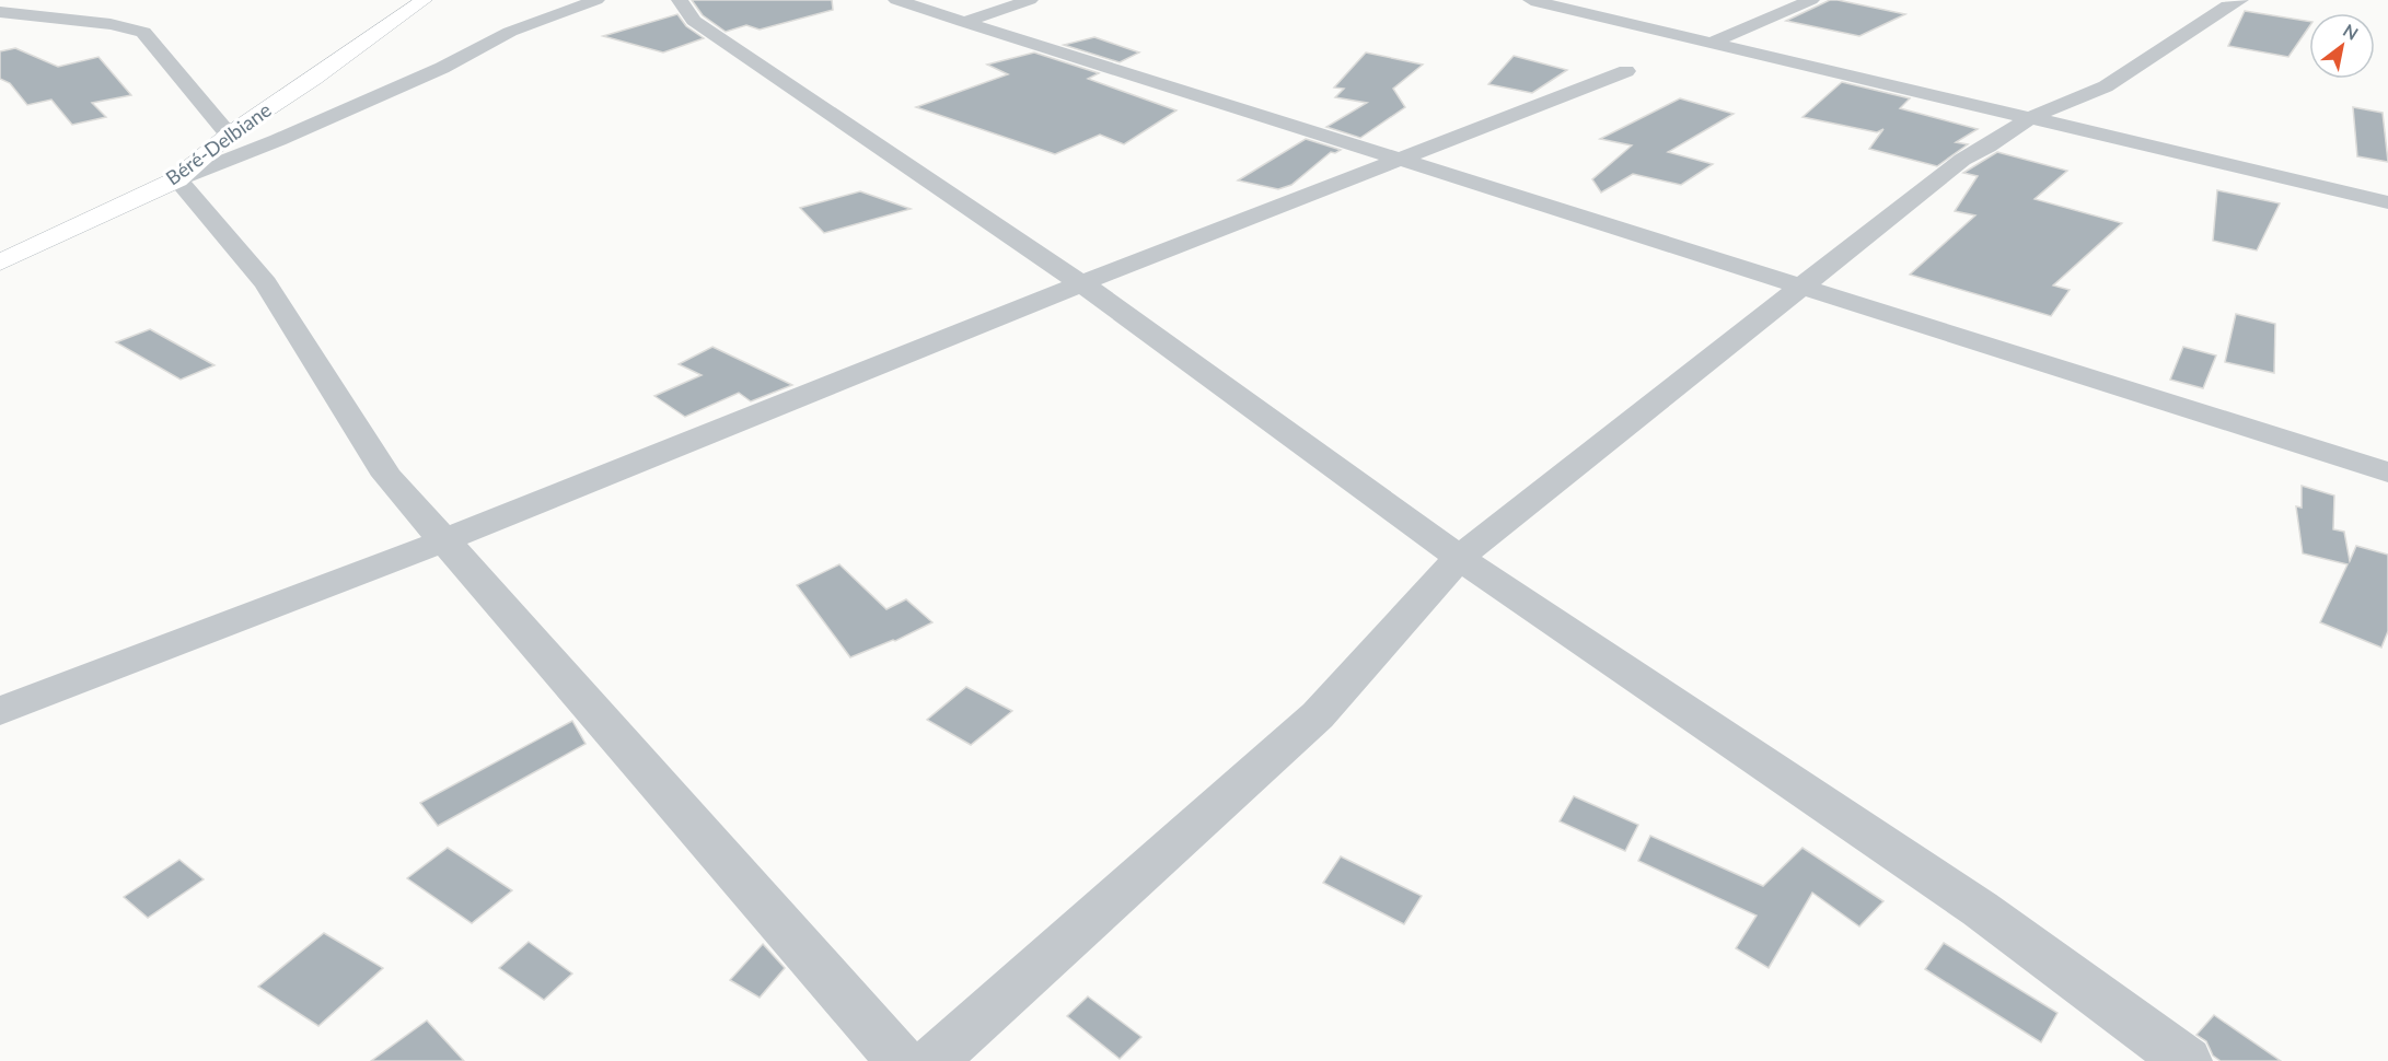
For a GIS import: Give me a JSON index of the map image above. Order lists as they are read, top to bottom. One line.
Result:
{"streets":{"street":["Béré-Delbiane"]},"north":"top right"}
